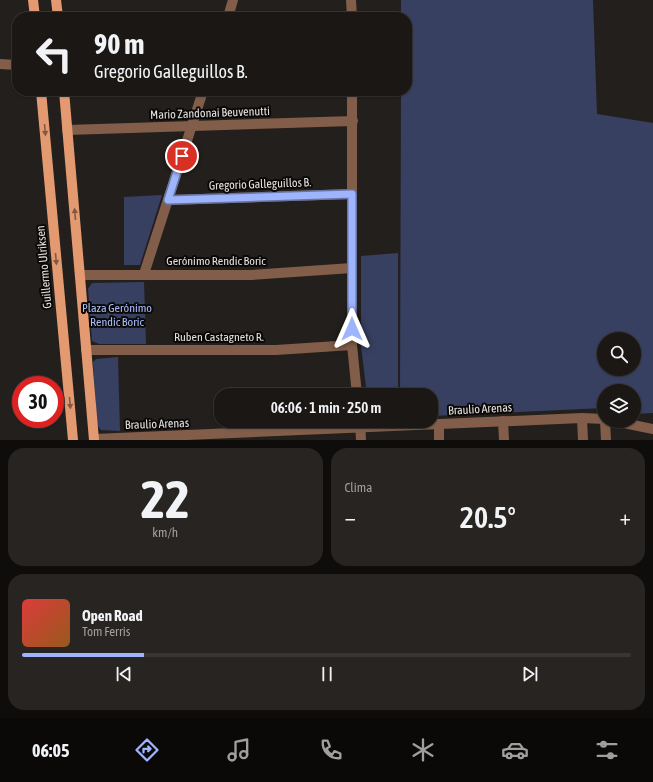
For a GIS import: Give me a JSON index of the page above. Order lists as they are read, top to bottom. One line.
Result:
{"streets":{"main road":["Guillermo Ulriksen"],"street":["Mario Zandonai Beuvenutti","Gregorio Galleguillos B.","Gerónimo Rendic Boric","Ruben Castagneto R.","Braulio Arenas"]},"parks":["Plaza Gerónimo Rendic Boric"],"page":{"turn":["90 m","Gregorio Galleguillos B."],"limit":"30","trip":"06:06 · 1 min · 250 m","tile":[["22","km/h"],"Clima"],"heat":["−","20.5°","+"],"song":["Open Road","Tom Ferris"],"tabs":"06:05"}}
